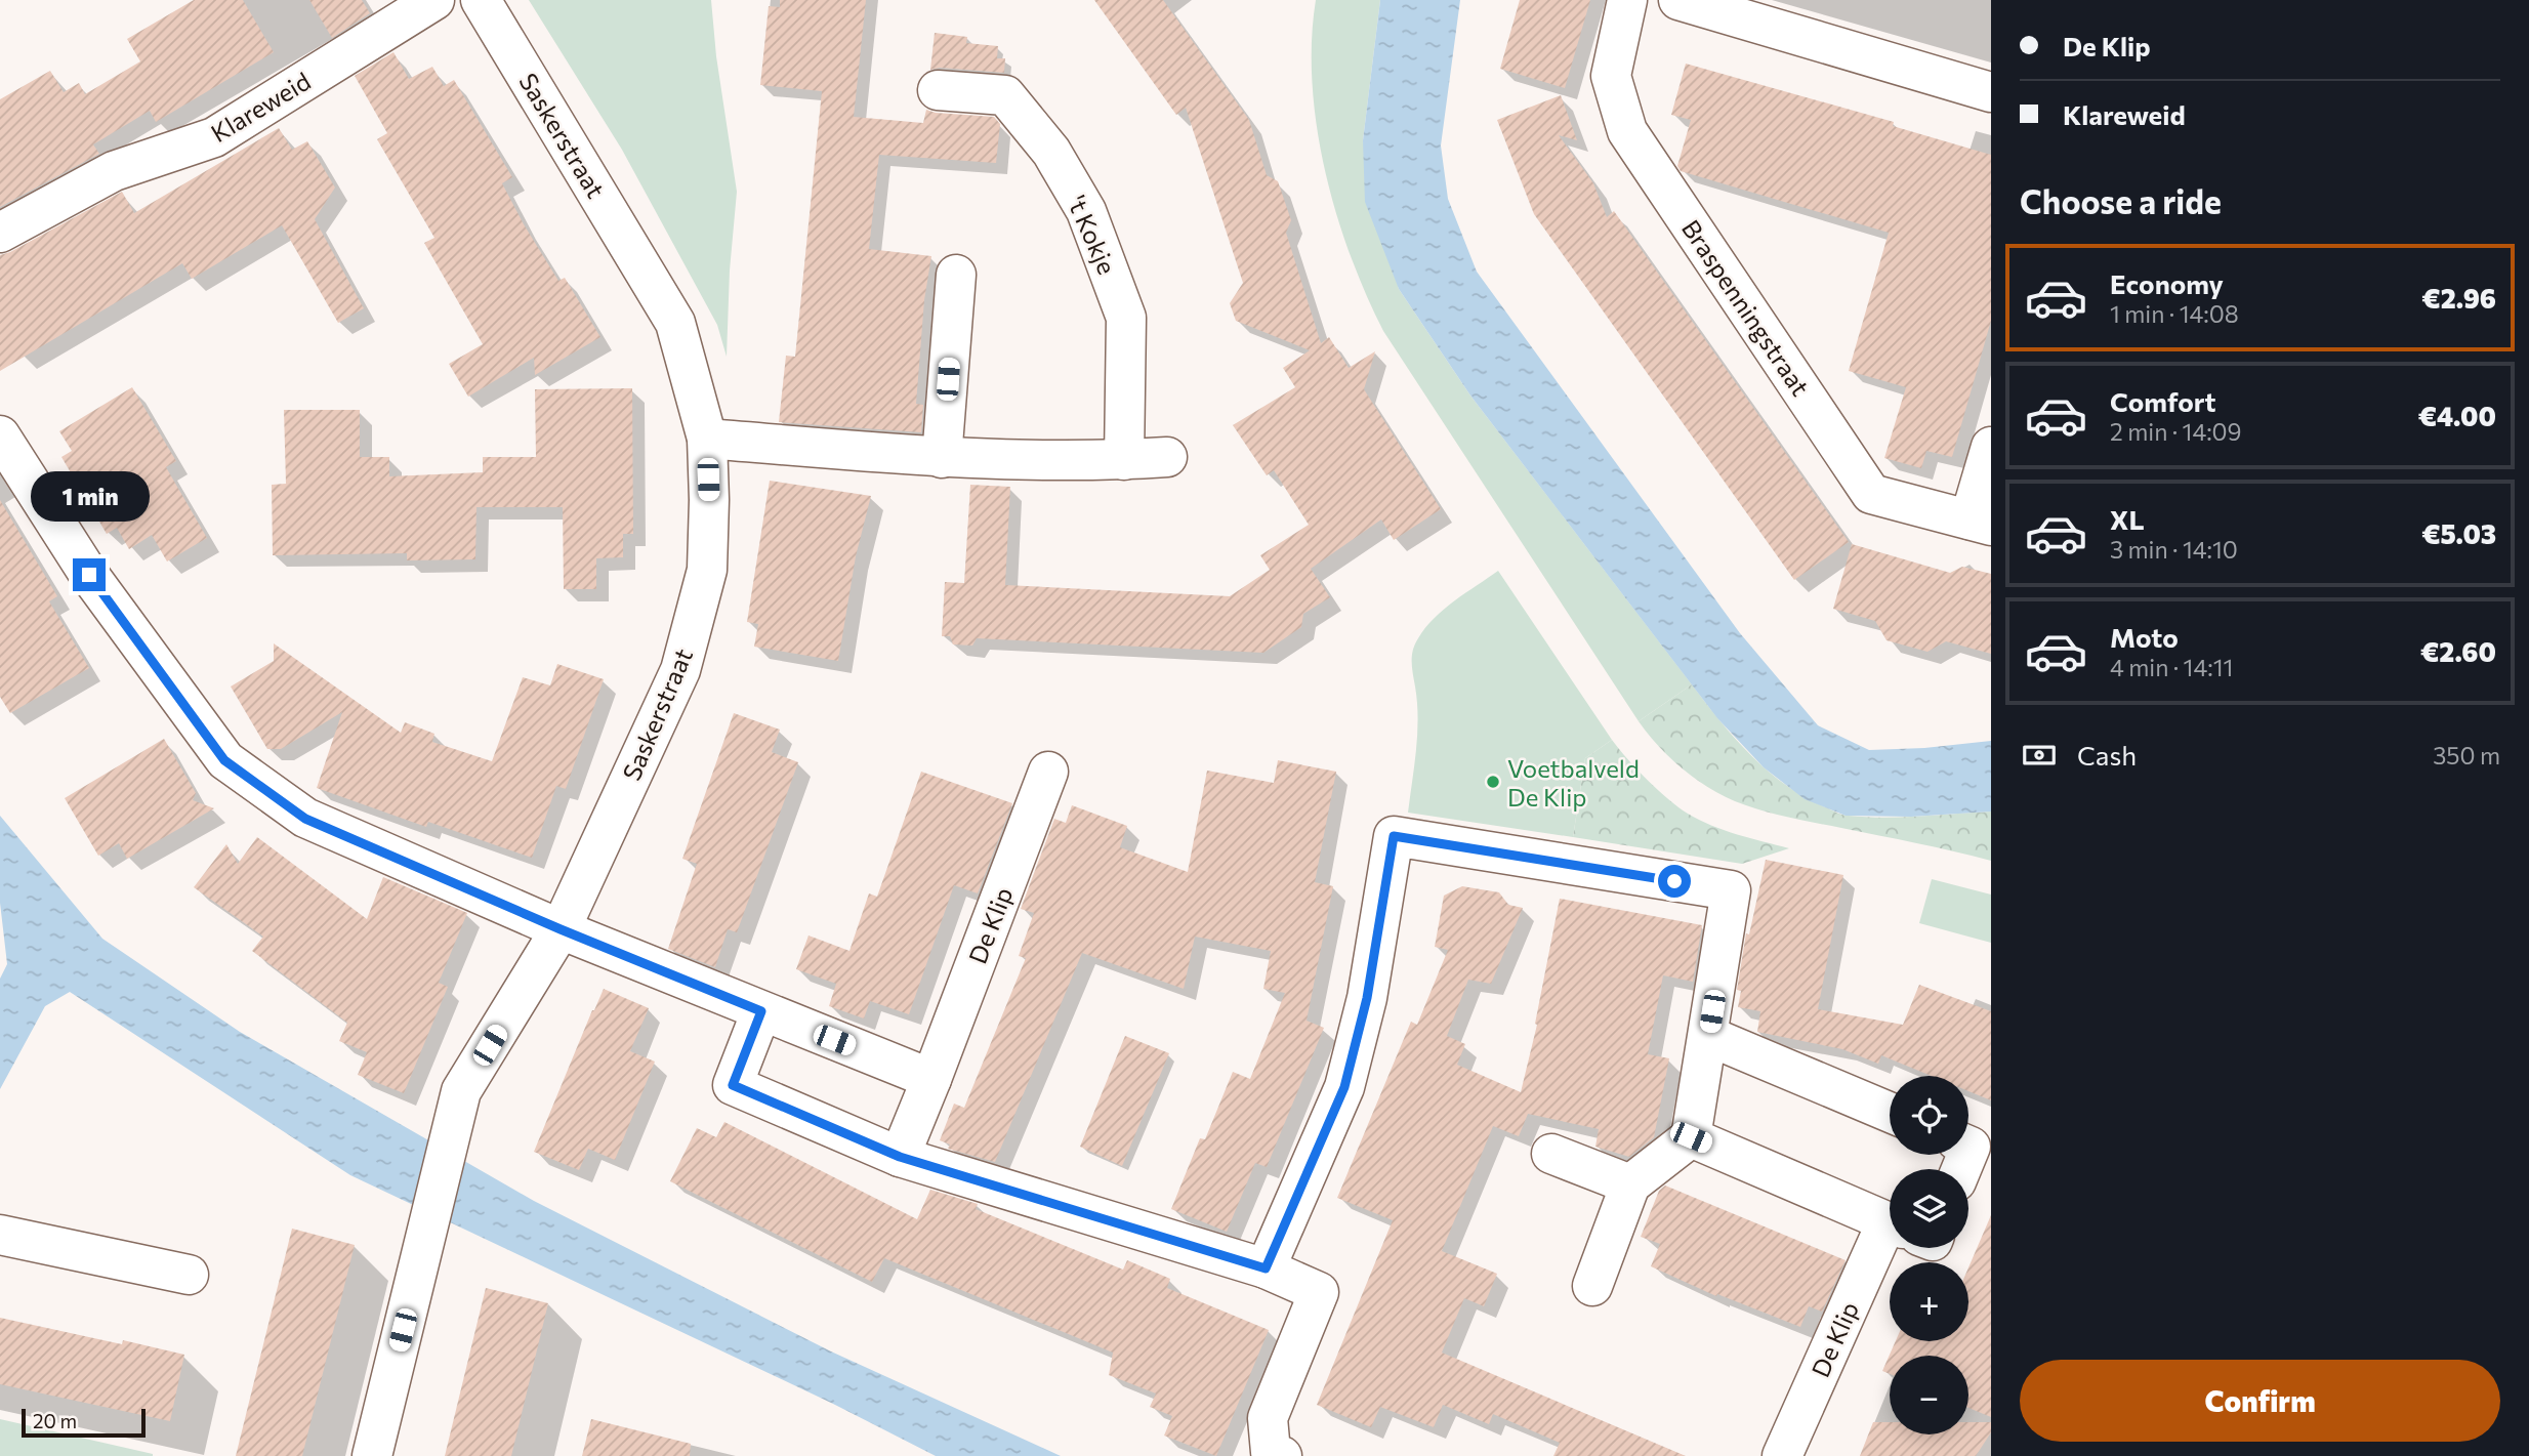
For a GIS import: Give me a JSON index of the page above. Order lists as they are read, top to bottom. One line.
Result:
{"streets":{"street":["Klareweid","Saskerstraat","'t Kokje","Braspenningstraat","De Klip"]},"places":["Voetbalveld De Klip"],"scale_bar":"20 m","page":{"banner":["De Klip","Klareweid"],"heading":"Choose a ride","list":[{"name":"Economy","note":"1 min · 14:08","value":"€2.96"},{"name":"Comfort","note":"2 min · 14:09","value":"€4.00"},{"name":"XL","note":"3 min · 14:10","value":"€5.03"},{"name":"Moto","note":"4 min · 14:11","value":"€2.60"}],"bubble":"1 min","pay":["Cash","350 m"],"map_buttons":["+","−"],"buttons":"Confirm","scale":"20 m"}}
